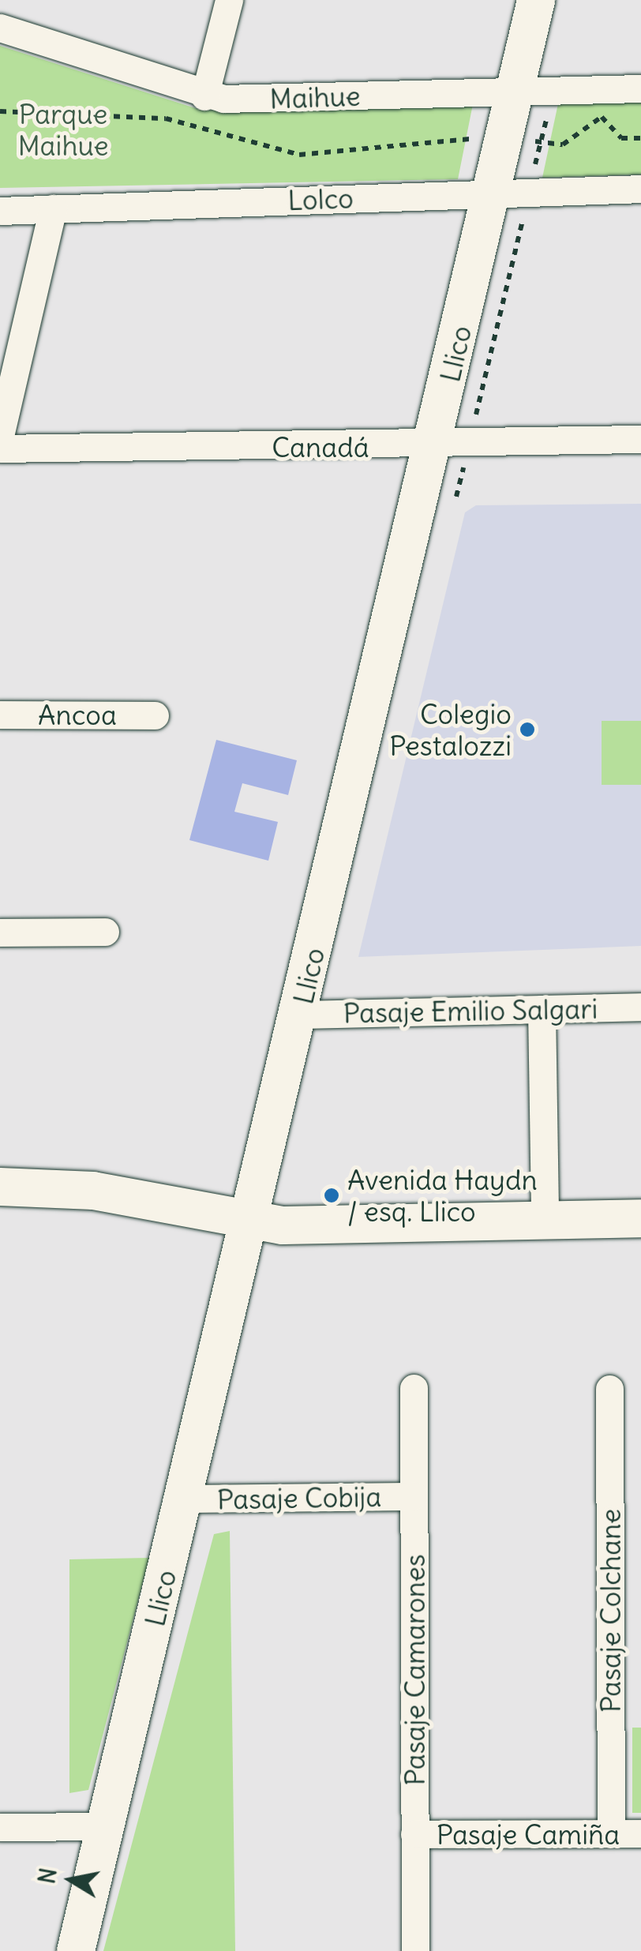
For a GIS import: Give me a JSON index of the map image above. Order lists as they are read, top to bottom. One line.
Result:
{"streets":{"street":["Maihue","Lolco","Llico","Canadá","Ancoa","Pasaje Emilio Salgari","Pasaje Cobija","Pasaje Colchane","Pasaje Camarones","Pasaje Camiña"]},"crossings":[["Maihue","Llico"],["Lolco","Llico"],["Llico","Canadá"],["Llico","Pasaje Emilio Salgari"],["Llico","Pasaje Cobija"],["Pasaje Cobija","Pasaje Camarones"],["Pasaje Colchane","Pasaje Camiña"],["Pasaje Camarones","Pasaje Camiña"]],"parks":["Parque Maihue"],"places":["Colegio Pestalozzi","Avenida Haydn / esq. Llico"],"north":"left"}
